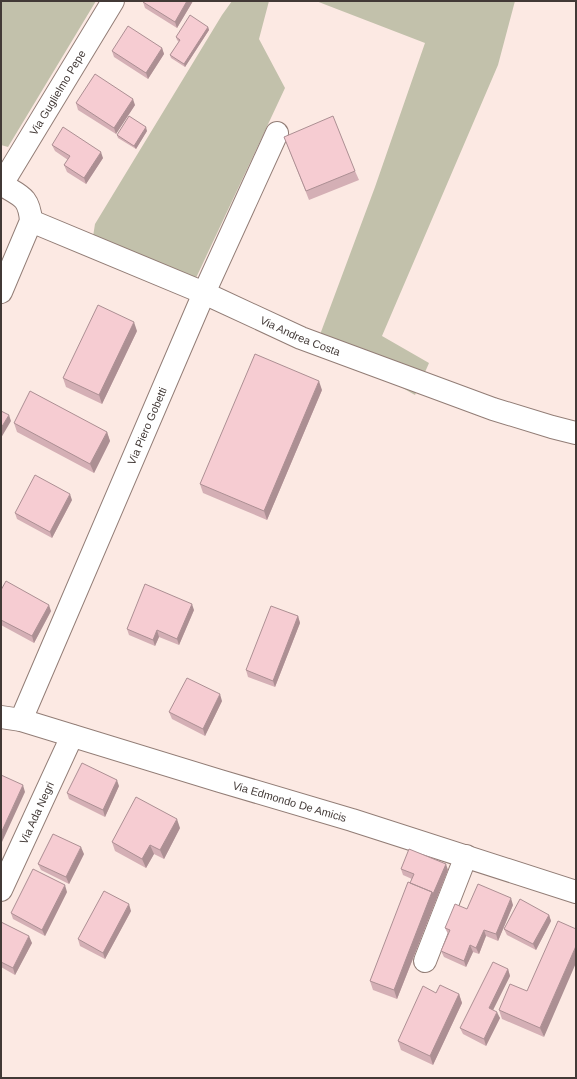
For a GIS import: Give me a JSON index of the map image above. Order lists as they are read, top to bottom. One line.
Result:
{"streets":{"street":["Via Guglielmo Pepe","Via Andrea Costa","Via Piero Gobetti","Via Edmondo De Amicis","Via Ada Negri"]},"crossings":[["Via Andrea Costa","Via Piero Gobetti"],["Via Piero Gobetti","Via Edmondo De Amicis"],["Via Edmondo De Amicis","Via Ada Negri"]]}
